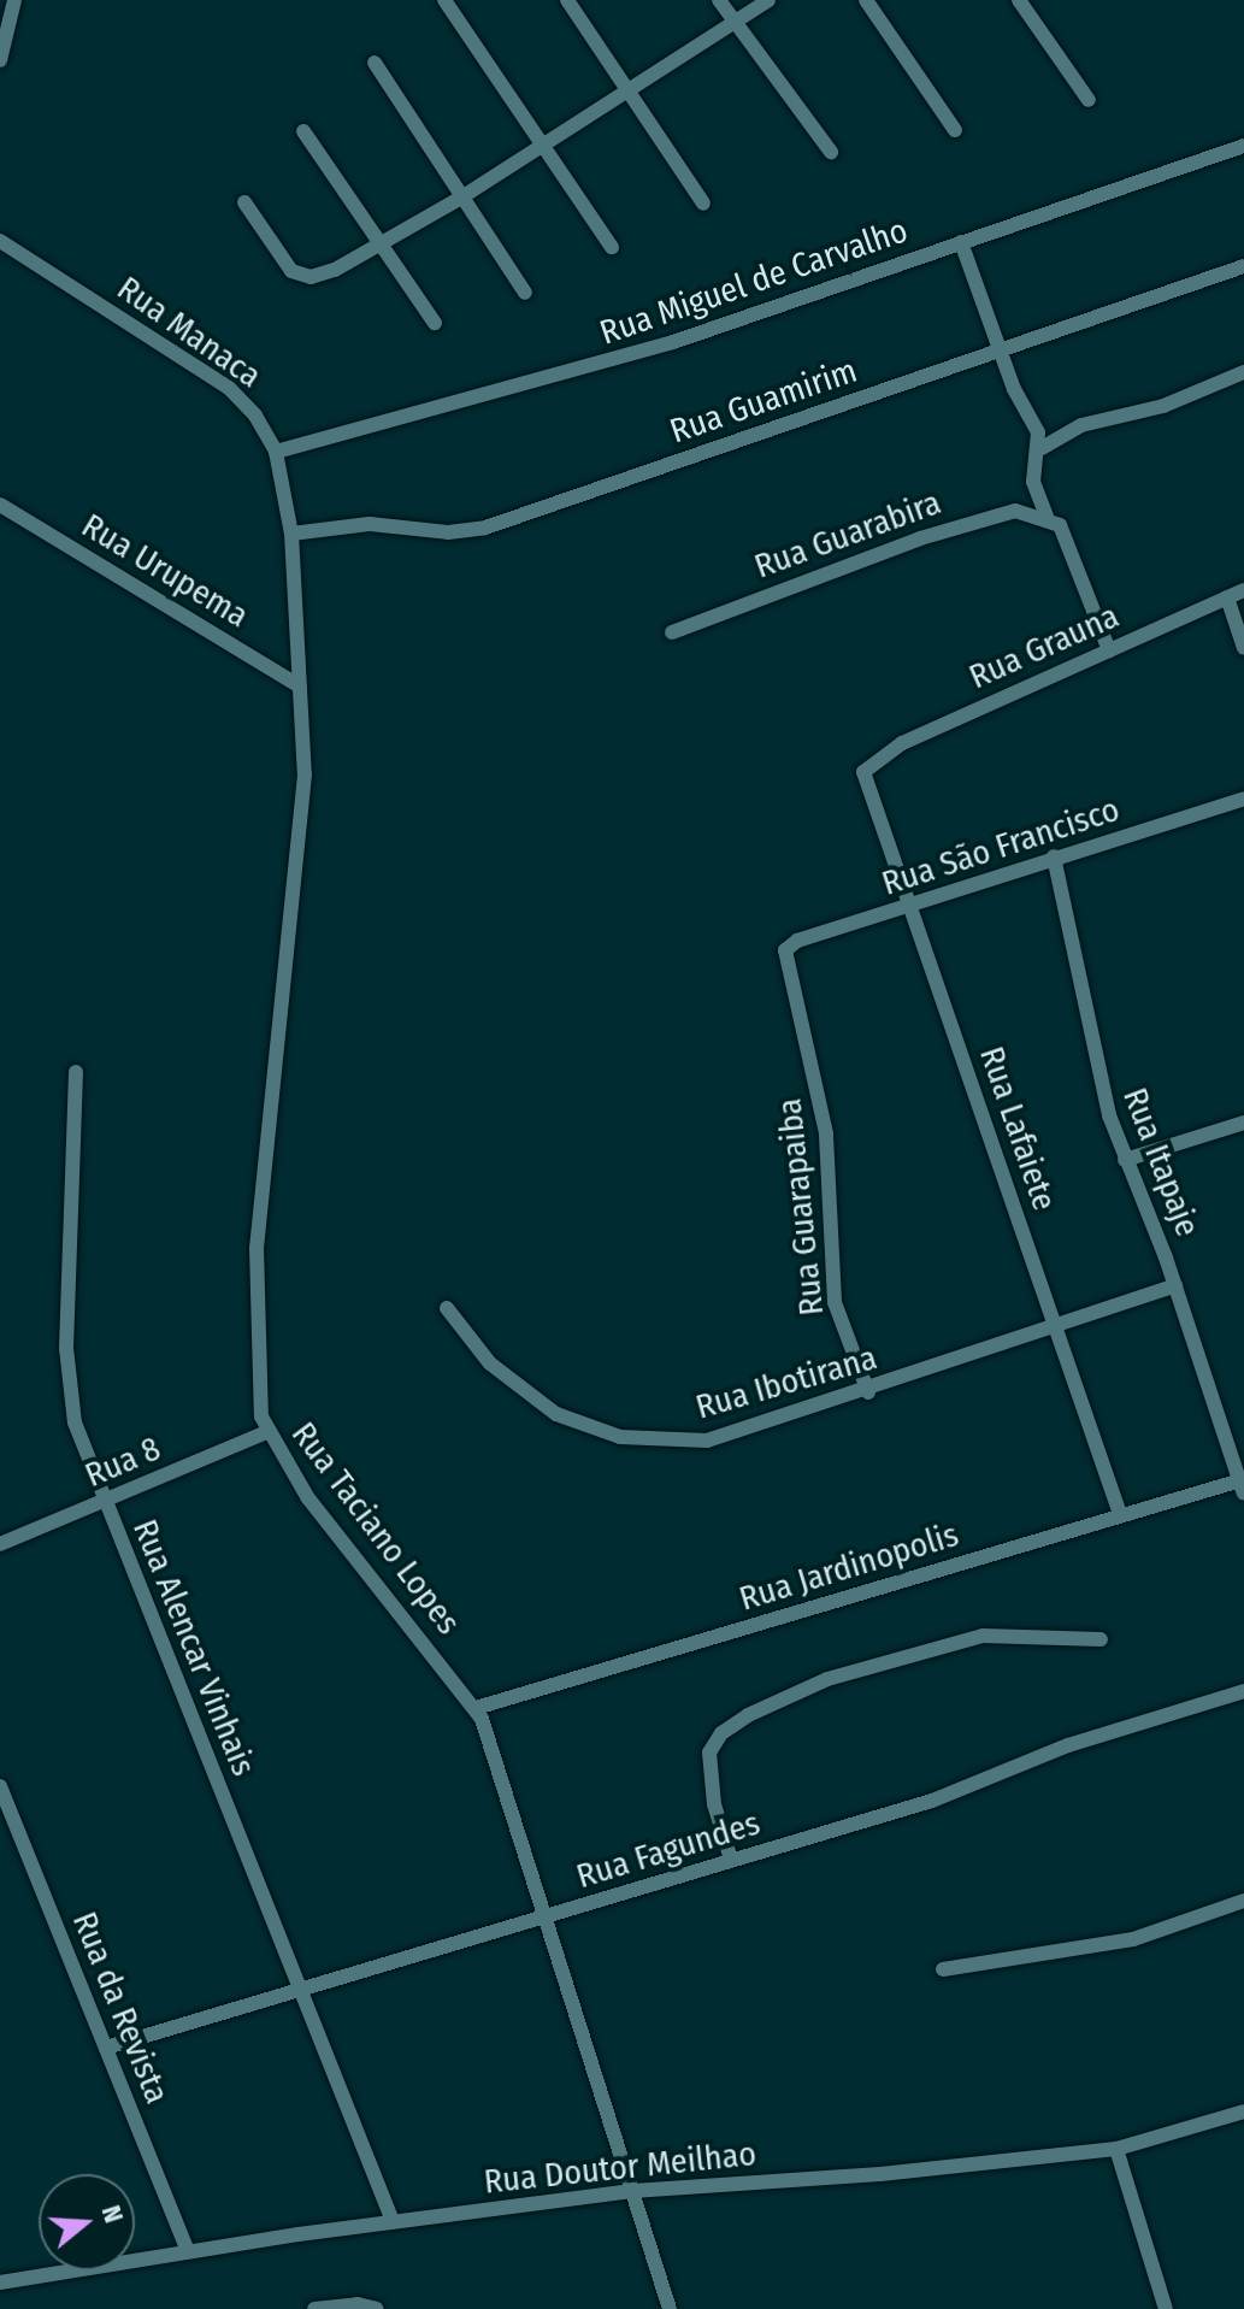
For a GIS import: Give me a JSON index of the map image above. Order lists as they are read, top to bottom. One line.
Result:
{"streets":{"street":["Rua Miguel de Carvalho","Rua Manaca","Rua Guamirim","Rua Guarabira","Rua Urupema","Rua Grauna","Rua São Francisco","Rua Lafaiete","Rua Itapaje","Rua Guarapaiba","Rua Ibotirana","Rua 8","Rua Taciano Lopes","Rua Jardinopolis","Rua Alencar Vinhais","Rua Fagundes","Rua da Revista","Rua Doutor Meilhao"]},"crossings":[["Rua Miguel de Carvalho","Rua Manaca"],["Rua Manaca","Rua Guamirim"],["Rua Manaca","Rua Urupema"],["Rua Manaca","Rua Taciano Lopes"],["Rua Urupema","Rua Taciano Lopes"],["Rua Grauna","Rua Lafaiete"],["Rua São Francisco","Rua Lafaiete"],["Rua São Francisco","Rua Itapaje"],["Rua São Francisco","Rua Guarapaiba"],["Rua Lafaiete","Rua Ibotirana"],["Rua Lafaiete","Rua Jardinopolis"],["Rua Itapaje","Rua Ibotirana"],["Rua Itapaje","Rua Jardinopolis"],["Rua Guarapaiba","Rua Ibotirana"],["Rua 8","Rua Taciano Lopes"],["Rua 8","Rua Alencar Vinhais"],["Rua Taciano Lopes","Rua Jardinopolis"],["Rua Taciano Lopes","Rua Fagundes"],["Rua Taciano Lopes","Rua Doutor Meilhao"],["Rua Alencar Vinhais","Rua Fagundes"],["Rua Alencar Vinhais","Rua Doutor Meilhao"],["Rua Fagundes","Rua da Revista"],["Rua da Revista","Rua Doutor Meilhao"]],"north":"right"}
